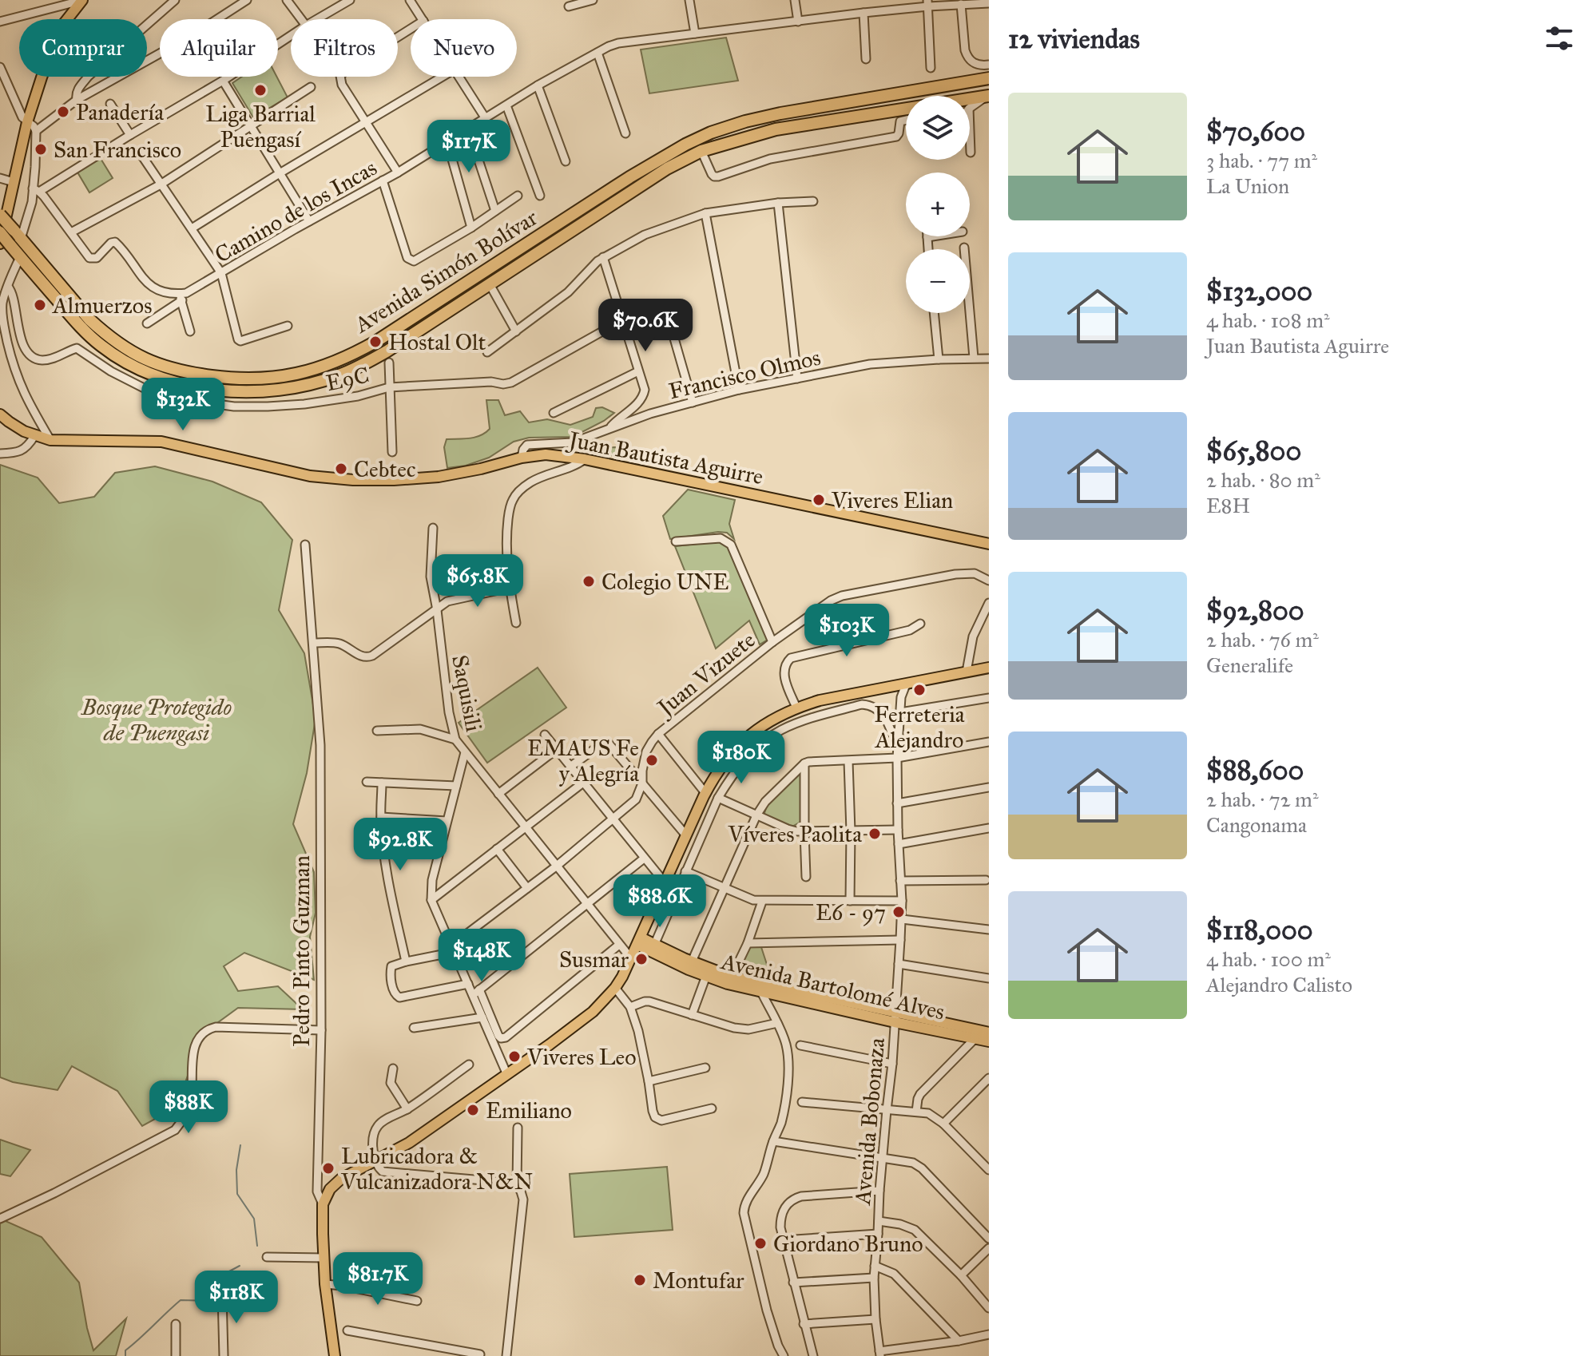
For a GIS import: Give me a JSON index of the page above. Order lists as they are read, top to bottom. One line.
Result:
{"streets":{"highway":["Avenida Simón Bolívar"],"main road":["Juan Bautista Aguirre","Pedro Pinto Guzman","Avenida Bartolomé Alves"],"street":["Camino de los Incas","Francisco Olmos","E9C","Juan Vizuete","Saquisili","Avenida Bobonaza"]},"crossings":[["Francisco Olmos","Juan Bautista Aguirre"],["Juan Vizuete","Saquisili"],["Avenida Bartolomé Alves","Avenida Bobonaza"]],"parks":["Bosque Protegido de Puengasi"],"places":["Liga Barrial Puengasí","Panadería","San Francisco","Almuerzos","Hostal Olt","Cebtec","Viveres Elian","Colegio UNE","Ferreteria Alejandro","EMAUS Fe y Alegría","Víveres Paolita","E6 - 97","Susmar","Viveres Leo","Emiliano","Lubricadora & Vulcanizadora N&N","Giordano Bruno","Montufar"],"page":{"heading":"12 viviendas","chip":["Comprar","Alquilar","Filtros","Nuevo"],"list":[{"name":"$70,600","note":"3 hab. · 77 m² · La Union"},{"name":"$132,000","note":"4 hab. · 108 m² · Juan Bautista Aguirre"},{"name":"$65,800","note":"2 hab. · 80 m² · E8H"},{"name":"$92,800","note":"2 hab. · 76 m² · Generalife"},{"name":"$88,600","note":"2 hab. · 72 m² · Cangonama"},{"name":"$118,000","note":"4 hab. · 100 m² · Alejandro Calisto"}],"map_buttons":["+","−"],"price":["$117K","$70.6K","$132K","$65.8K","$103K","$180K","$92.8K","$88.6K","$148K","$88K","$81.7K","$118K"]}}
